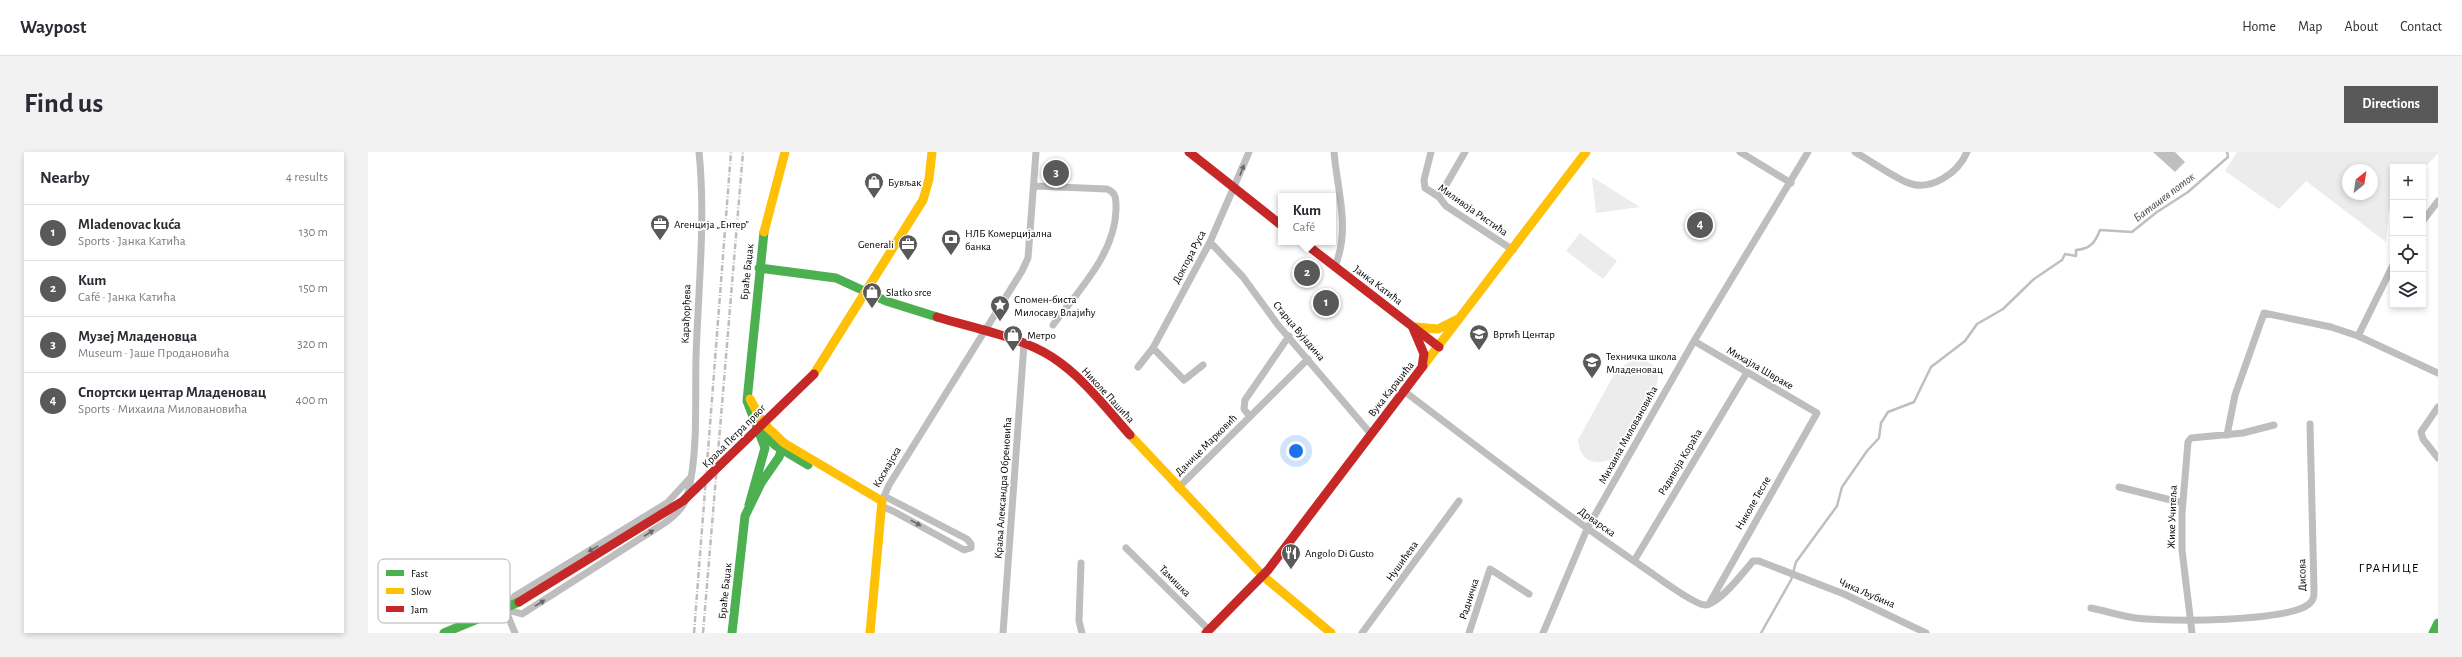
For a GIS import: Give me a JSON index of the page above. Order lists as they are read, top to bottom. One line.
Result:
{"streets":{"street":["Миливоја Ристића","Доктора Руса","Браће Баџак","Јанка Катића","Карађорђева","Старца Вујадина","Михајла Швраке","Вука Караџића","Николе Пашића","Михаила Миловановића","Краља Петра првог","Данице Марковић","Радивоја Кораћа","Космајска","Краља Александра Обреновића","Николе Тесле","Жике Учитеља","Дрварска","Нушићева","Дисова","Тамишка","Чика Љубина","Радничка"]},"crossings":[["Миливоја Ристића","Вука Караџића"],["Доктора Руса","Старца Вујадина"],["Браће Баџак","Николе Пашића"],["Јанка Катића","Вука Караџића"],["Старца Вујадина","Вука Караџића"],["Старца Вујадина","Данице Марковић"],["Михајла Швраке","Михаила Миловановића"],["Михајла Швраке","Радивоја Кораћа"],["Михајла Швраке","Николе Тесле"],["Вука Караџића","Николе Пашића"],["Вука Караџића","Дрварска"],["Вука Караџића","Тамишка"],["Николе Пашића","Краља Петра првог"],["Николе Пашића","Данице Марковић"],["Николе Пашића","Космајска"],["Николе Пашића","Краља Александра Обреновића"],["Михаила Миловановића","Дрварска"],["Радивоја Кораћа","Дрварска"],["Николе Тесле","Дрварска"],["Николе Тесле","Чика Љубина"],["Жике Учитеља","Дисова"],["Дрварска","Чика Љубина"]],"districts":["ГРАНИЦЕ"],"water":["Баташев поток"],"places":{"shop":["Бувљак","Slatko srce","Метро"],"office":["Агенција „Ентер”","Generali"],"bank":["НЛБ Комерцијална банка"],"place":["Спомен-биста Милосаву Влајићу"],"school or university":["Вртић Центар","Техничка школа Младеновац"],"restaurant":["Angolo Di Gusto"]},"legend":["Fast","Slow","Jam"],"north":"top right","page":{"header":"Waypost","nav":["Home","Map","About","Contact"],"buttons":"Directions","title":"Find us","heading":["Nearby","4 results"],"pins":["3","4","2","1"],"map_buttons":["+","−"],"popup":["Kum","Café"],"list":[{"mark":"1","name":"Mladenovac kuća","note":"Sports · Јанка Катића","value":"130 m"},{"mark":"2","name":"Kum","note":"Café · Јанка Катића","value":"150 m"},{"mark":"3","name":"Музеј Младеновца","note":"Museum · Јаше Продановића","value":"320 m"},{"mark":"4","name":"Спортски центар Младеновац","note":"Sports · Михаила Миловановића","value":"400 m"}]}}
